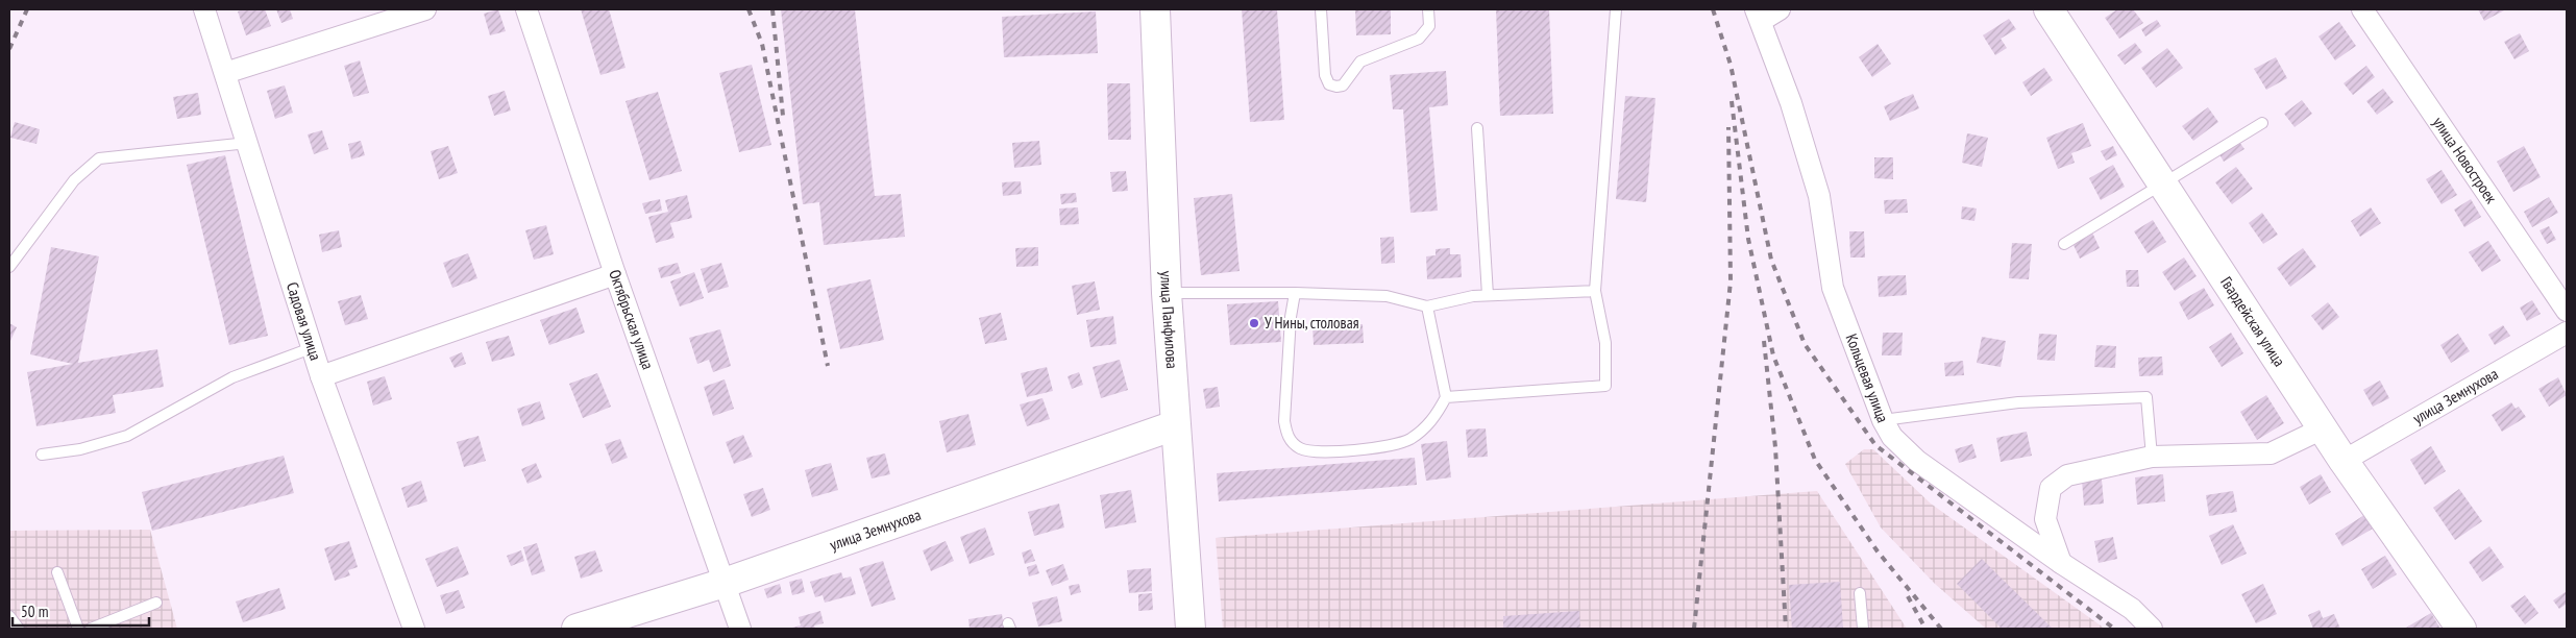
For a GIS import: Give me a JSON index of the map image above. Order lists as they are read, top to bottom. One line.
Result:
{"streets":{"main road":["улица Панфилова","Гвардейская улица","улица Земнухова"],"street":["улица Новостроек","Октябрьская улица","Садовая улица","Кольцевая улица"]},"crossings":[["улица Панфилова","улица Земнухова"],["Октябрьская улица","улица Земнухова"],["Гвардейская улица","улица Земнухова"]],"places":["У Нины, столовая"],"scale_bar":"50 m"}
